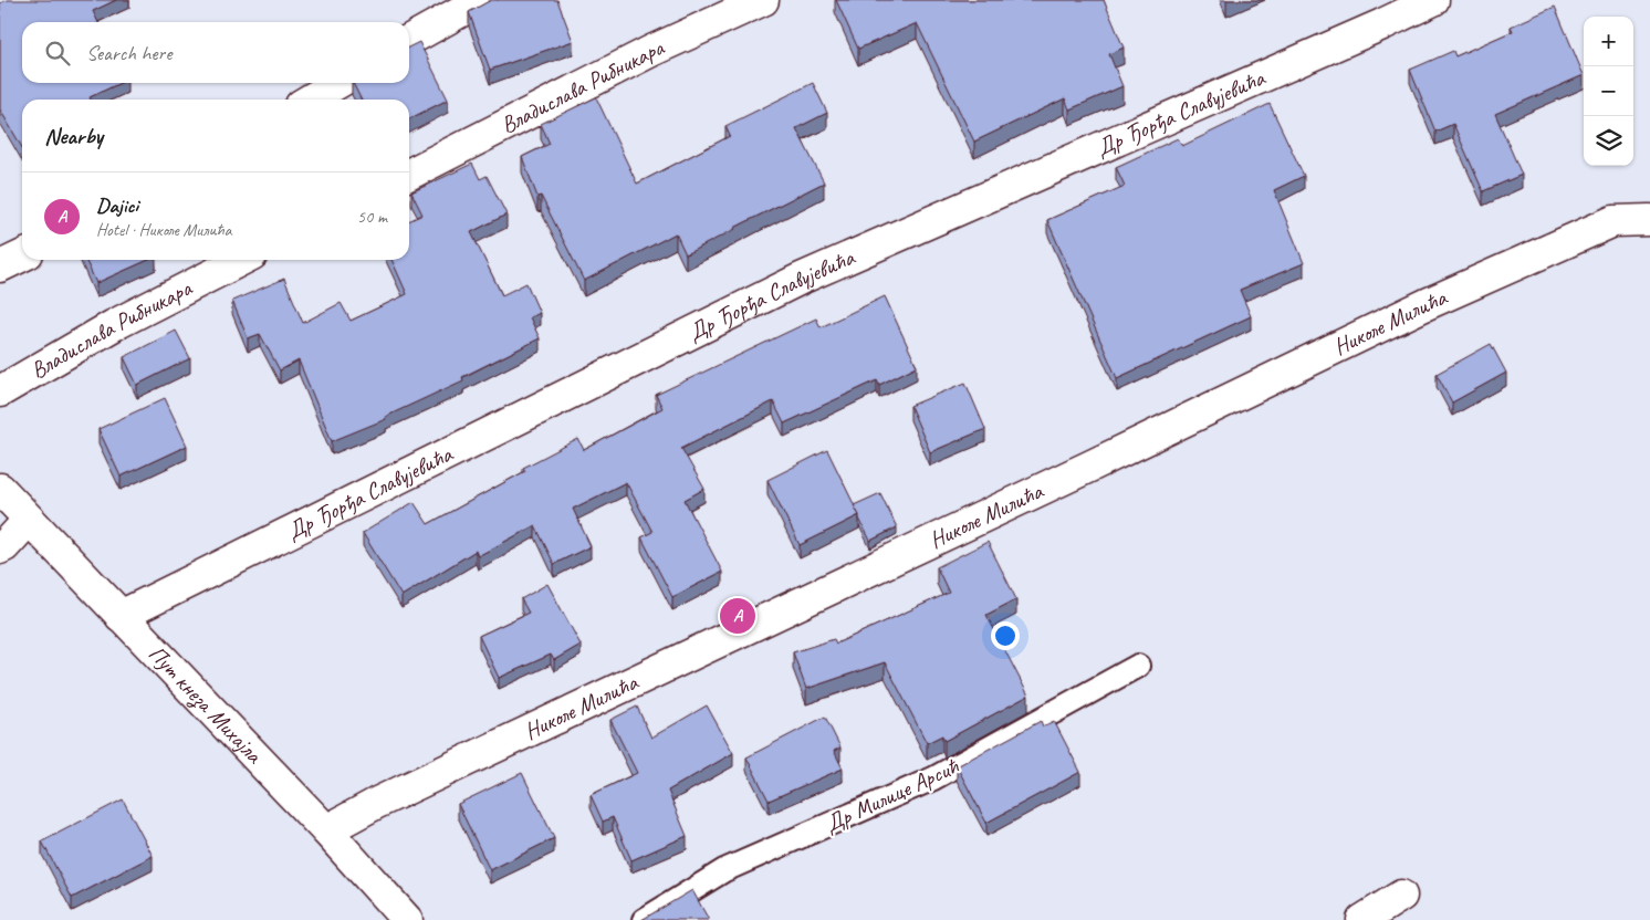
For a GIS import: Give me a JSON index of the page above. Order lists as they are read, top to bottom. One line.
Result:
{"streets":{"street":["Владислава Рибникара","Др Ђорђа Славујевића","Николе Милића","Пут кнеза Михајла"],"lane":["Др Милице Арсић"]},"crossings":[["Др Ђорђа Славујевића","Пут кнеза Михајла"],["Николе Милића","Пут кнеза Михајла"]],"page":{"map_buttons":["+","−"],"search":"Search here","heading":"Nearby","list":[{"mark":"A","name":"Dajici","note":"Hotel · Николе Милића","value":"50 m"}],"pins":"A"}}
